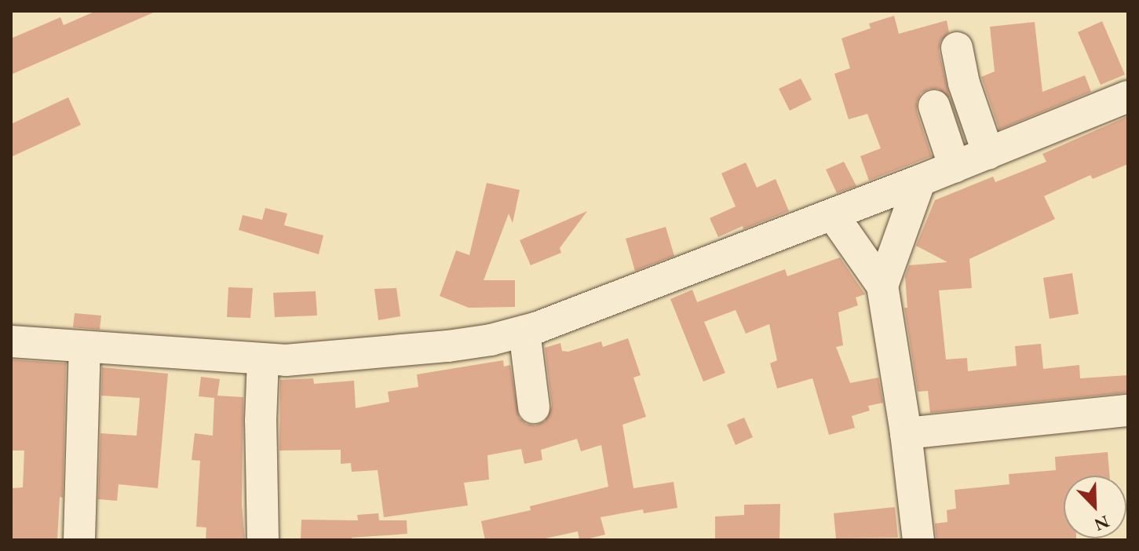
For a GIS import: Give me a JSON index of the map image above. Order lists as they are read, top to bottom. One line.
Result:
{"north":"bottom right"}
